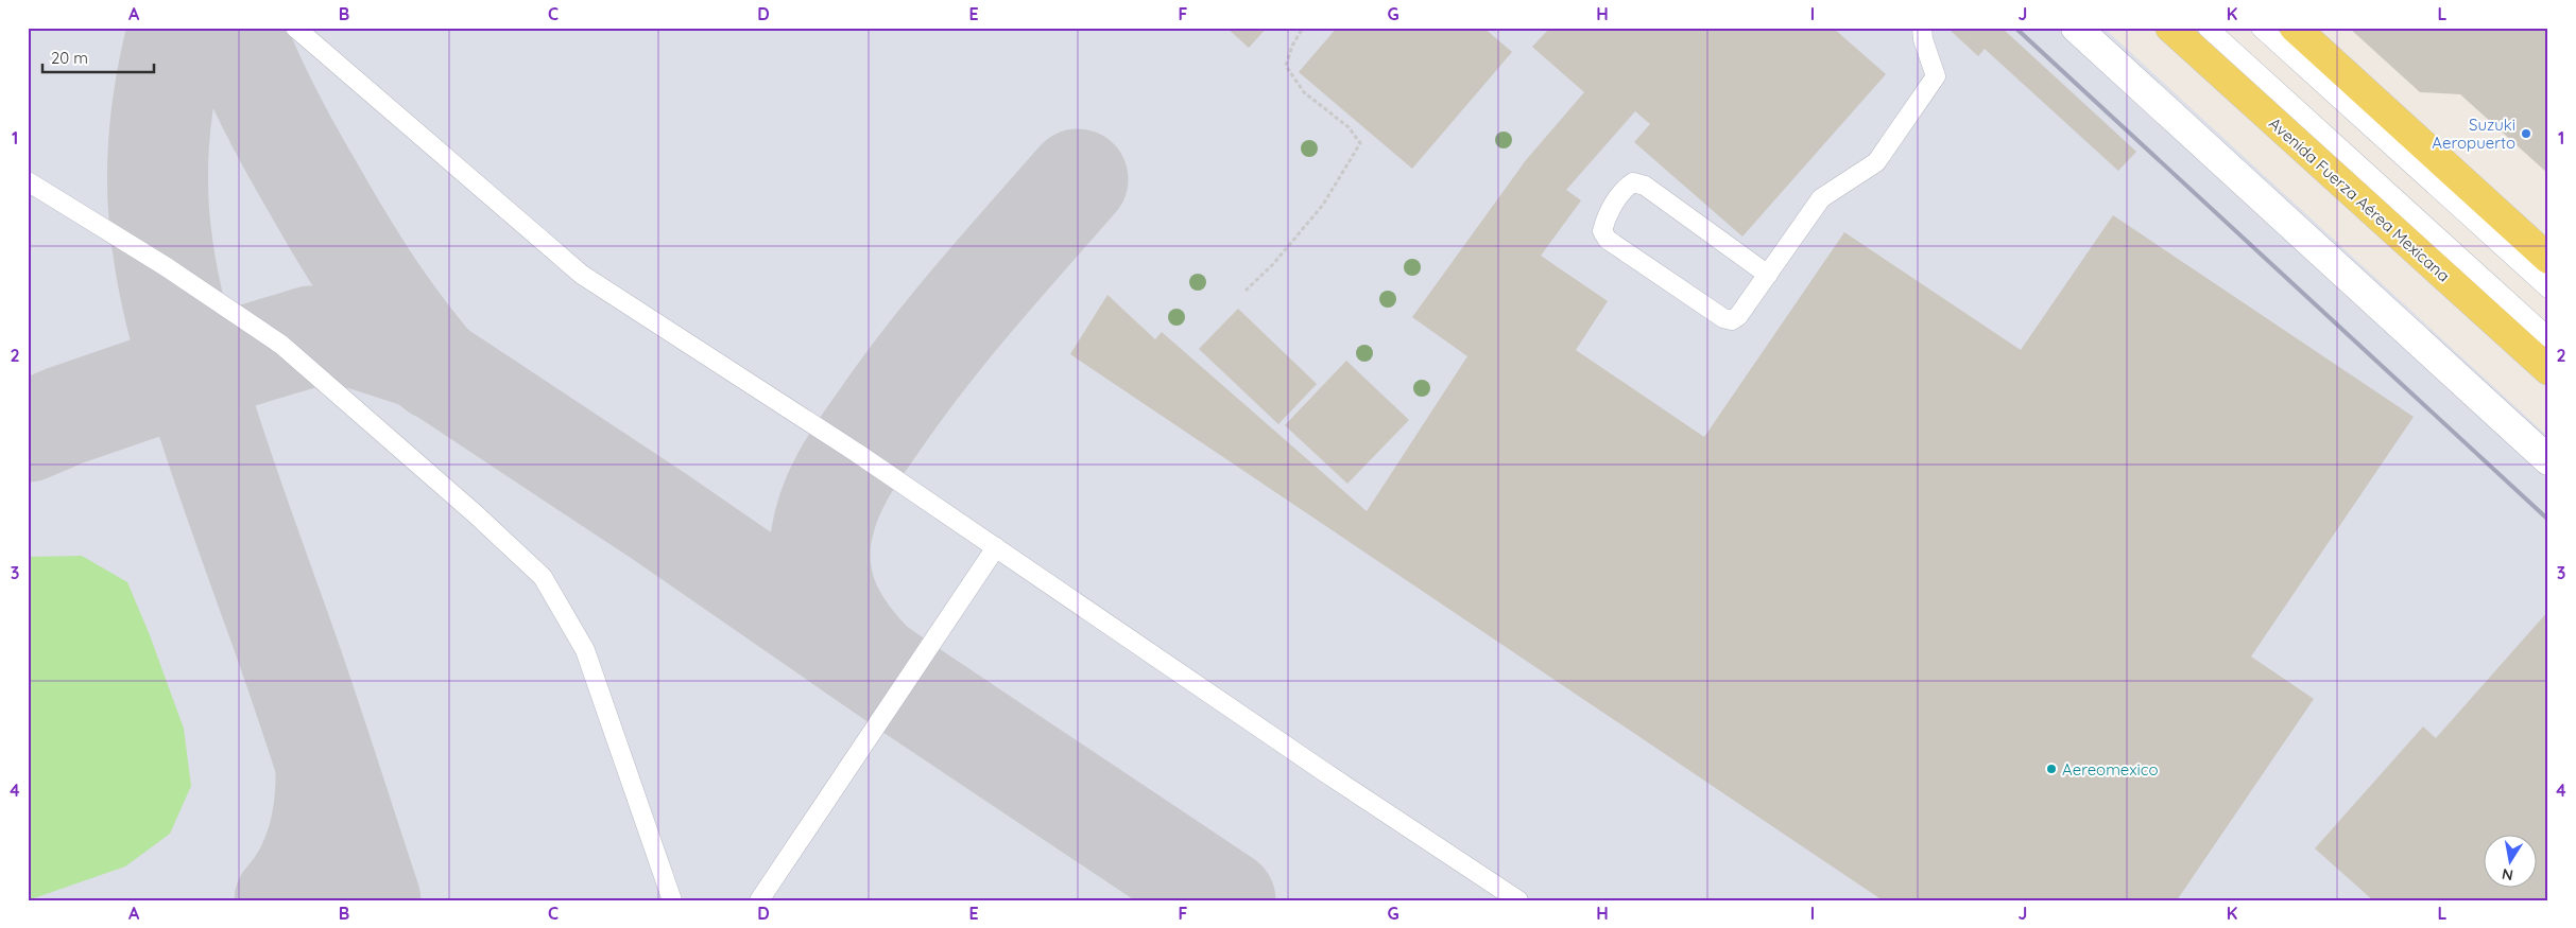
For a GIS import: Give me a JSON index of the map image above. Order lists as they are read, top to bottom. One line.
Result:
{"streets":{"main road":["Avenida Fuerza Aérea Mexicana"]},"places":["Suzuki Aeropuerto","Aereomexico"],"scale_bar":"20 m","north":"bottom","grid":{"columns":["A","B","C","D","E","F","G","H","I","J","K","L"],"rows":["1","2","3","4"]}}
